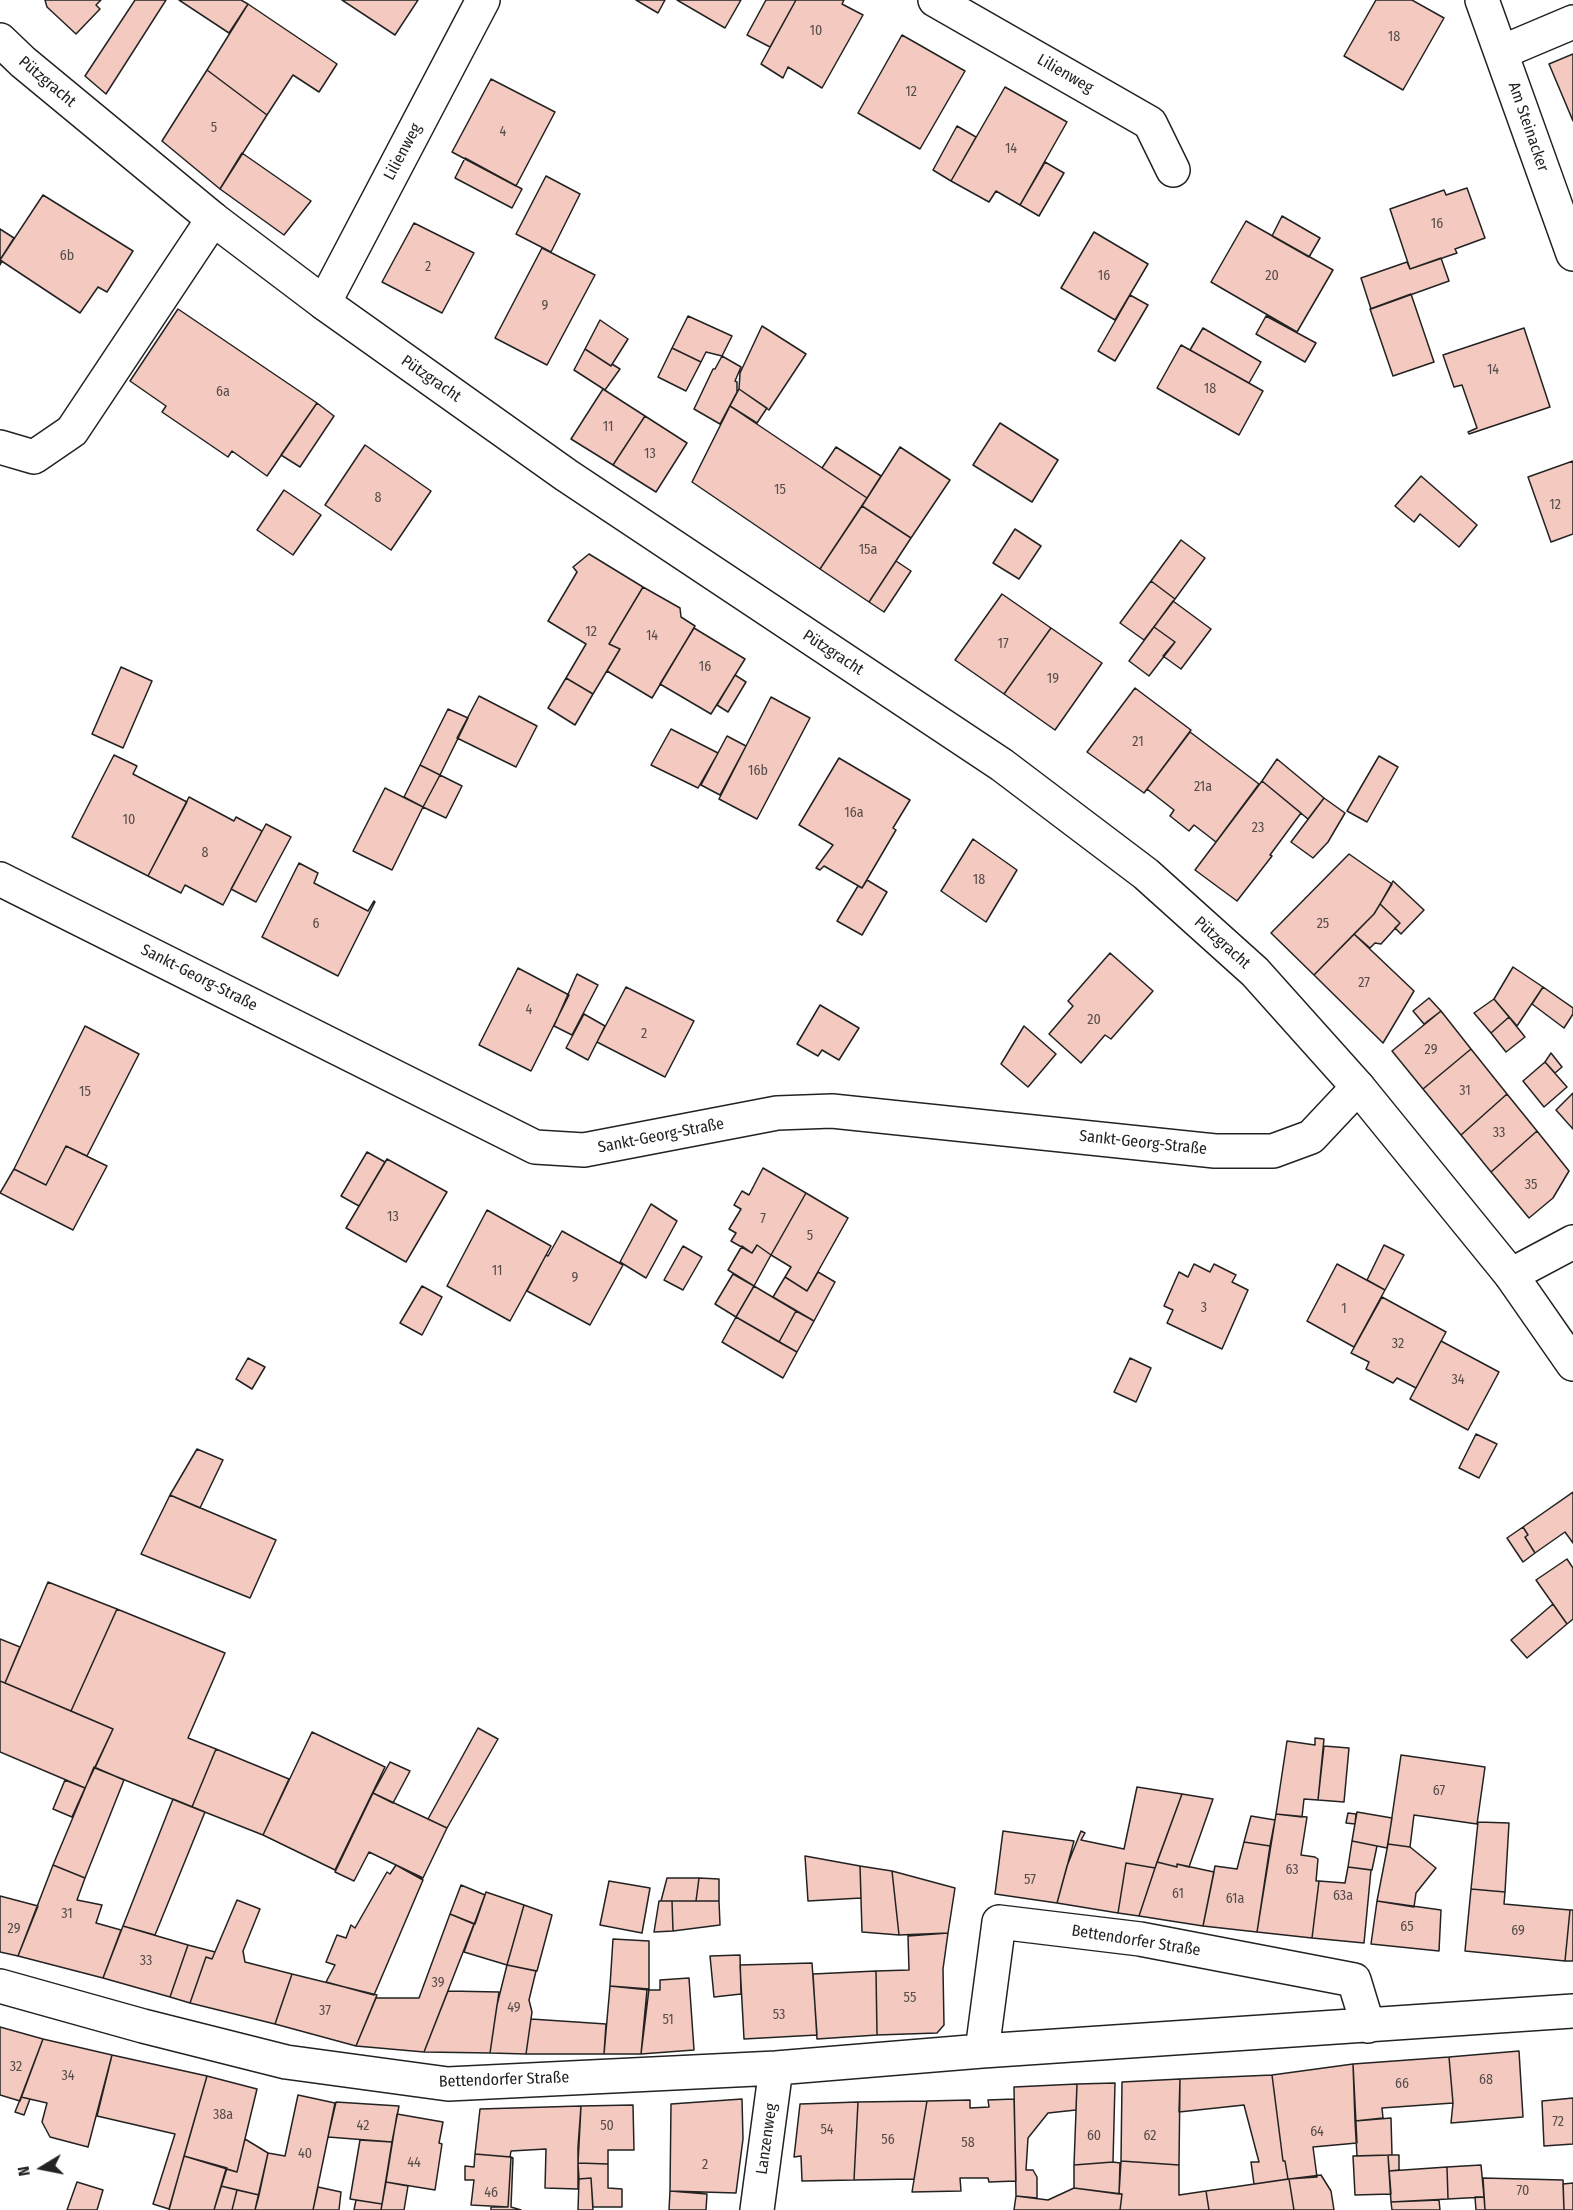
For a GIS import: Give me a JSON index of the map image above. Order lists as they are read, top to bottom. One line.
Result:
{"streets":{"street":["Lilienweg","Pützgracht","Am Steinacker","Sankt-Georg-Straße","Bettendorfer Straße","Lanzenweg"]},"crossings":[["Lilienweg","Pützgracht"],["Pützgracht","Sankt-Georg-Straße"],["Bettendorfer Straße","Lanzenweg"]],"house_numbers":["10","18","12","5","4","14","16","6b","2","16","20","9","14","18","6a","11","13","15","8","12","15a","12","14","17","16","19","21","16b","21a","16a","10","23","8","18","6","25","27","4","20","2","29","31","15","33","35","13","7","5","11","9","3","1","32","34","67","63","57","61","63a","61a","31","65","29","69","33","39","55","49","37","53","51","32","34","68","66","38a","72","42","50","54","64","60","62","56","58","40","44","2","70","46"],"north":"left"}
